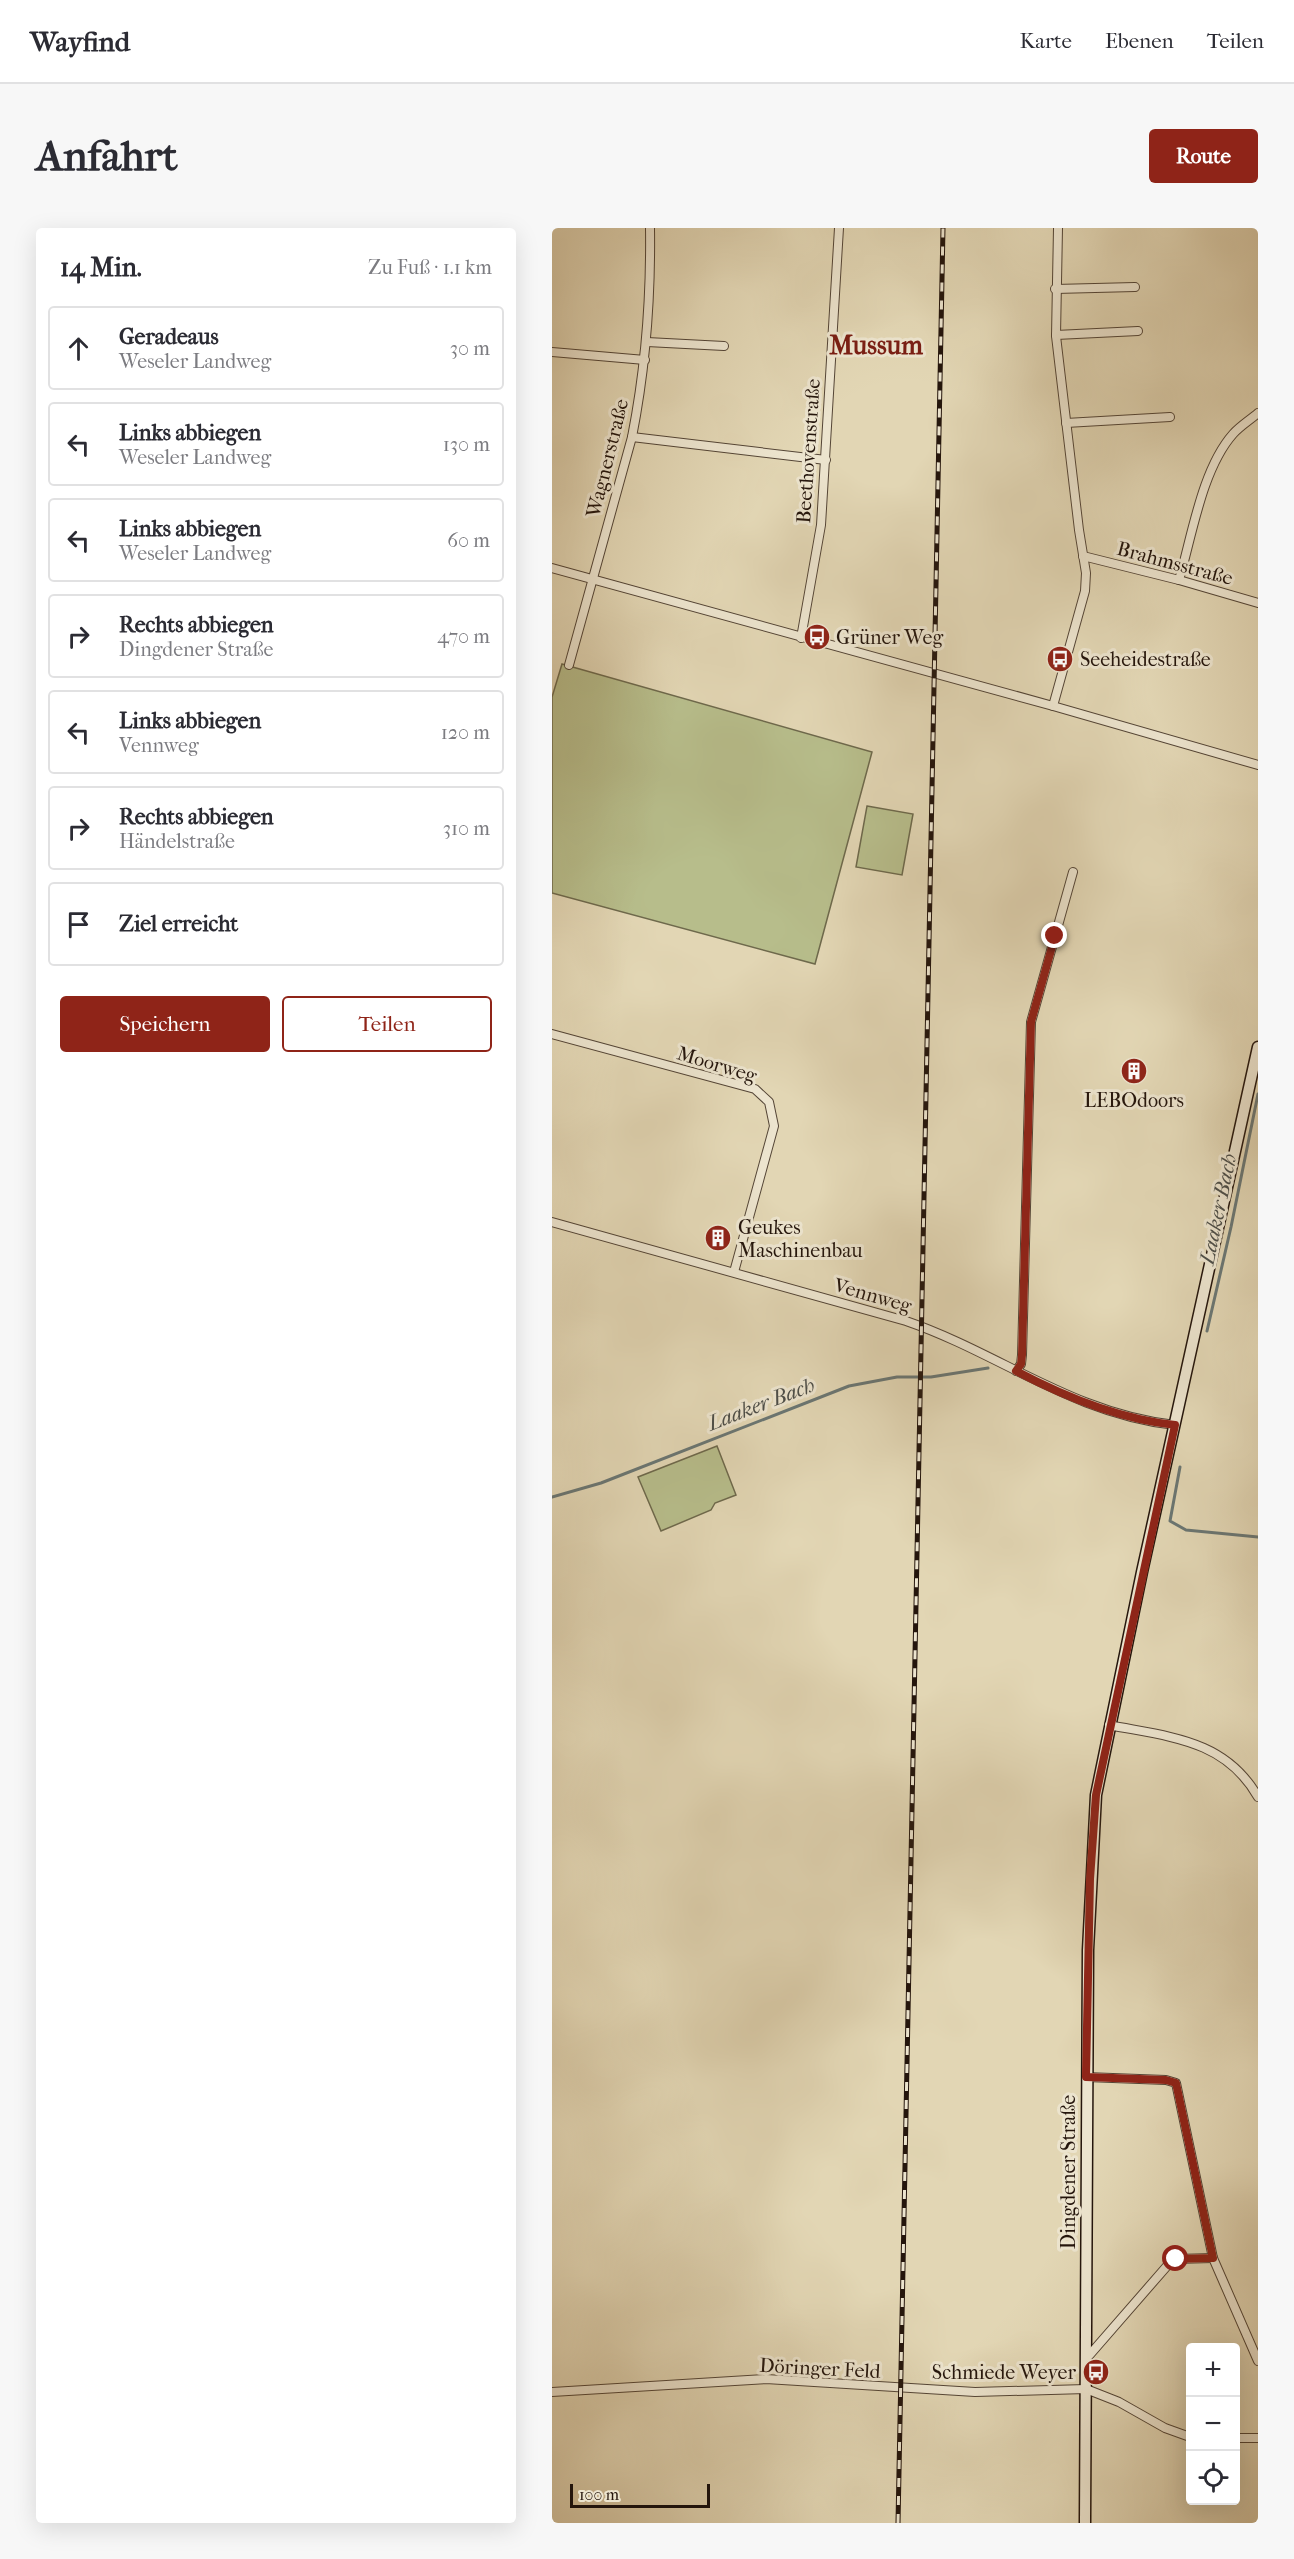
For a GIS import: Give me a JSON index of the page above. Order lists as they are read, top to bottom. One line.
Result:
{"streets":{"main road":["Dingdener Straße"],"street":["Beethovenstraße","Wagnerstraße","Brahmsstraße","Moorweg","Vennweg","Döringer Feld"]},"crossings":[["Moorweg","Vennweg"],["Vennweg","Dingdener Straße"],["Dingdener Straße","Döringer Feld"]],"districts":["Mussum"],"water":["Laaker Bach"],"places":{"bus stop":["Grüner Weg","Seeheidestraße","Schmiede Weyer"],"building":["LEBOdoors","Geukes Maschinenbau"]},"scale_bar":"100 m","page":{"header":"Wayfind","nav":["Karte","Ebenen","Teilen"],"buttons":["Route",["Speichern","Teilen"]],"title":"Anfahrt","heading":["14 Min.","Zu Fuß · 1.1 km"],"list":[["Geradeaus","Weseler Landweg","30 m"],["Links abbiegen","Weseler Landweg","130 m"],["Links abbiegen","Weseler Landweg","60 m"],["Rechts abbiegen","Dingdener Straße","470 m"],["Links abbiegen","Vennweg","120 m"],["Rechts abbiegen","Händelstraße","310 m"],"Ziel erreicht"],"map_buttons":["+","−"],"scale":"100 m"}}
